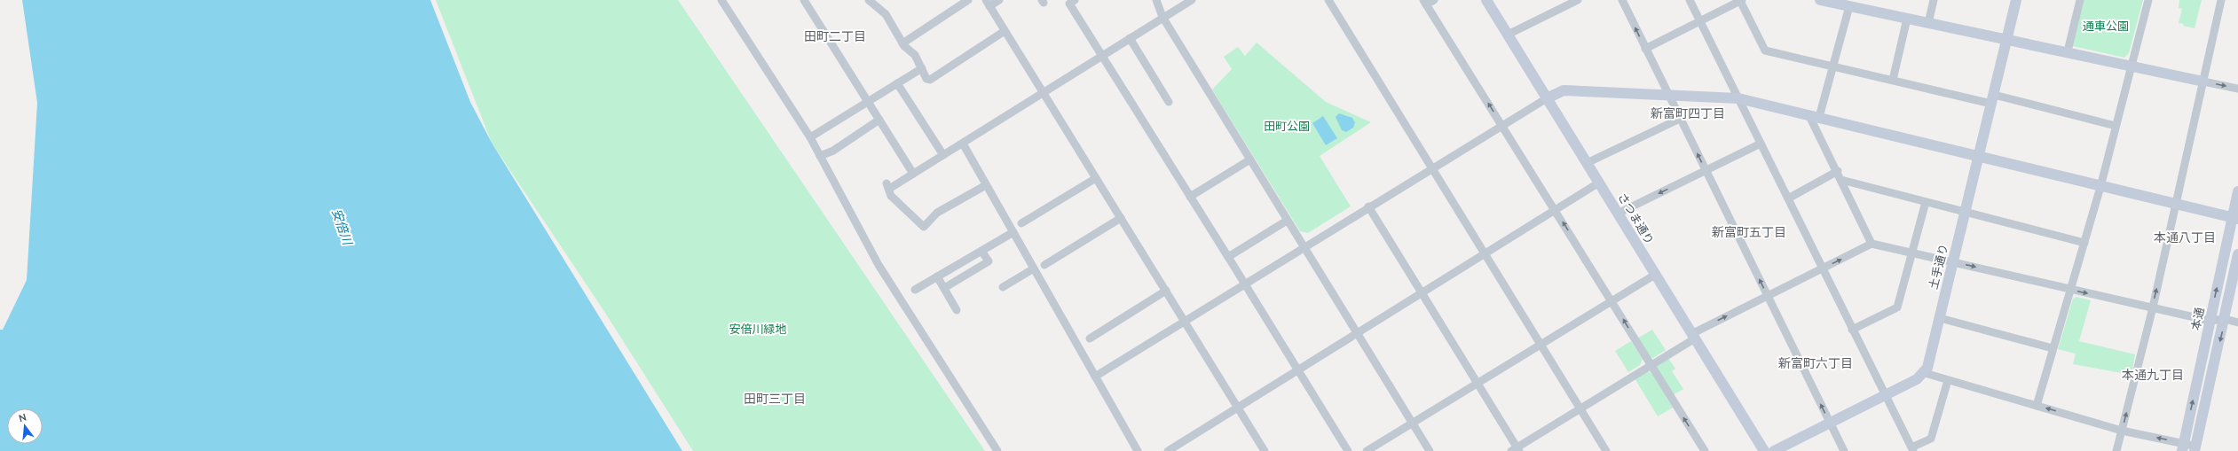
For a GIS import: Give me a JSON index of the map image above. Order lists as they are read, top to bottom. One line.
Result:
{"streets":{"street":["さつま通り","土手通り","本通"]},"districts":["田町二丁目","新富町四丁目","新富町五丁目","本通八丁目","新富町六丁目","本通九丁目","田町三丁目"],"water":["安倍川"],"parks":["通車公園","田町公園","安倍川緑地"],"north":"top"}
